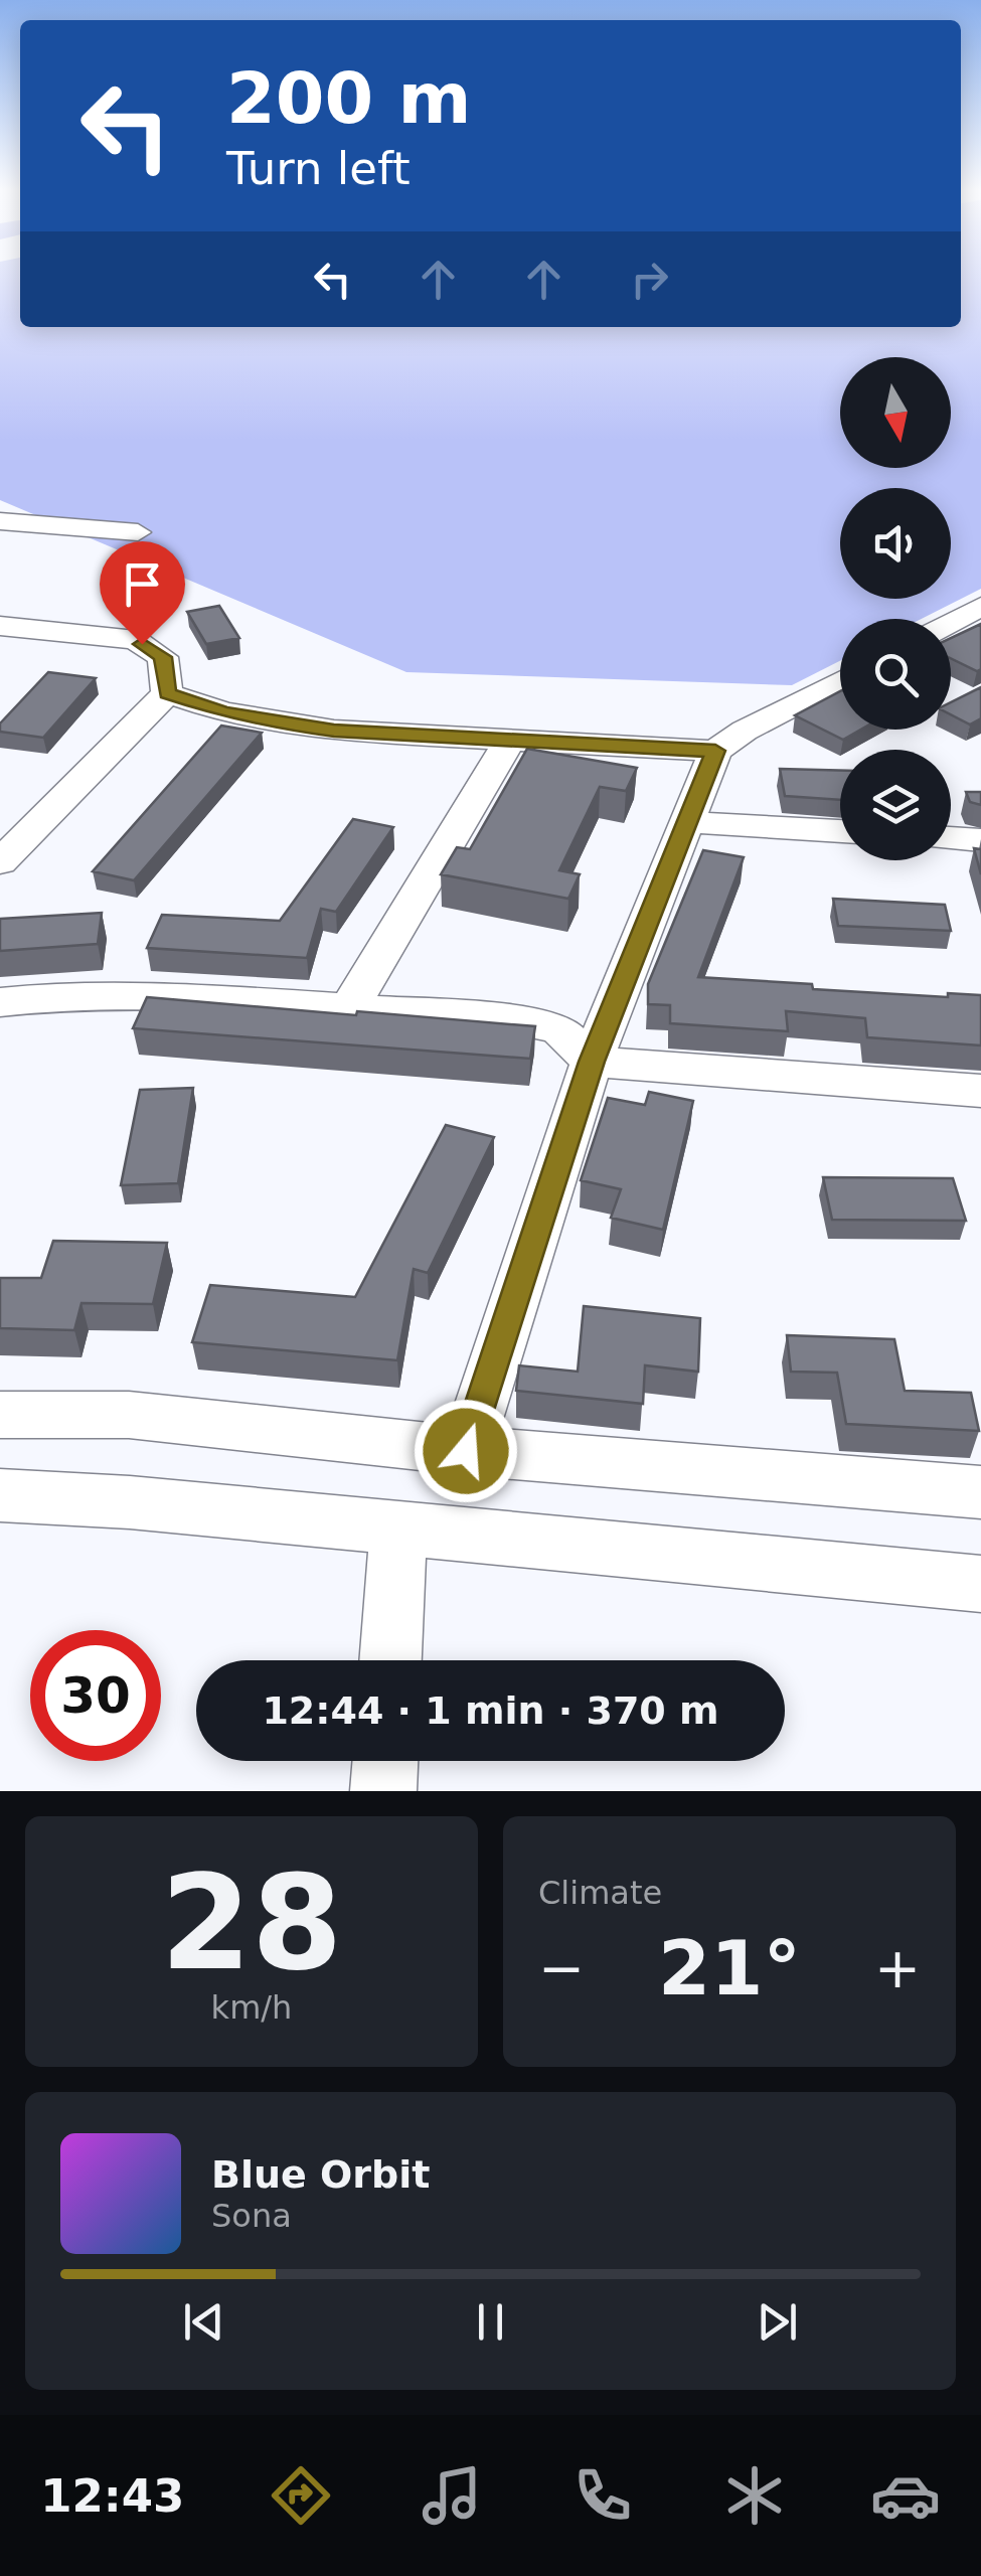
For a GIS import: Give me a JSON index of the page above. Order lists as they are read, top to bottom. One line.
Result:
{"north":"bottom","page":{"turn":["200 m","Turn left"],"limit":"30","trip":"12:44 · 1 min · 370 m","tile":[["28","km/h"],"Climate"],"heat":["−","21°","+"],"song":["Blue Orbit","Sona"],"tabs":"12:43"}}
